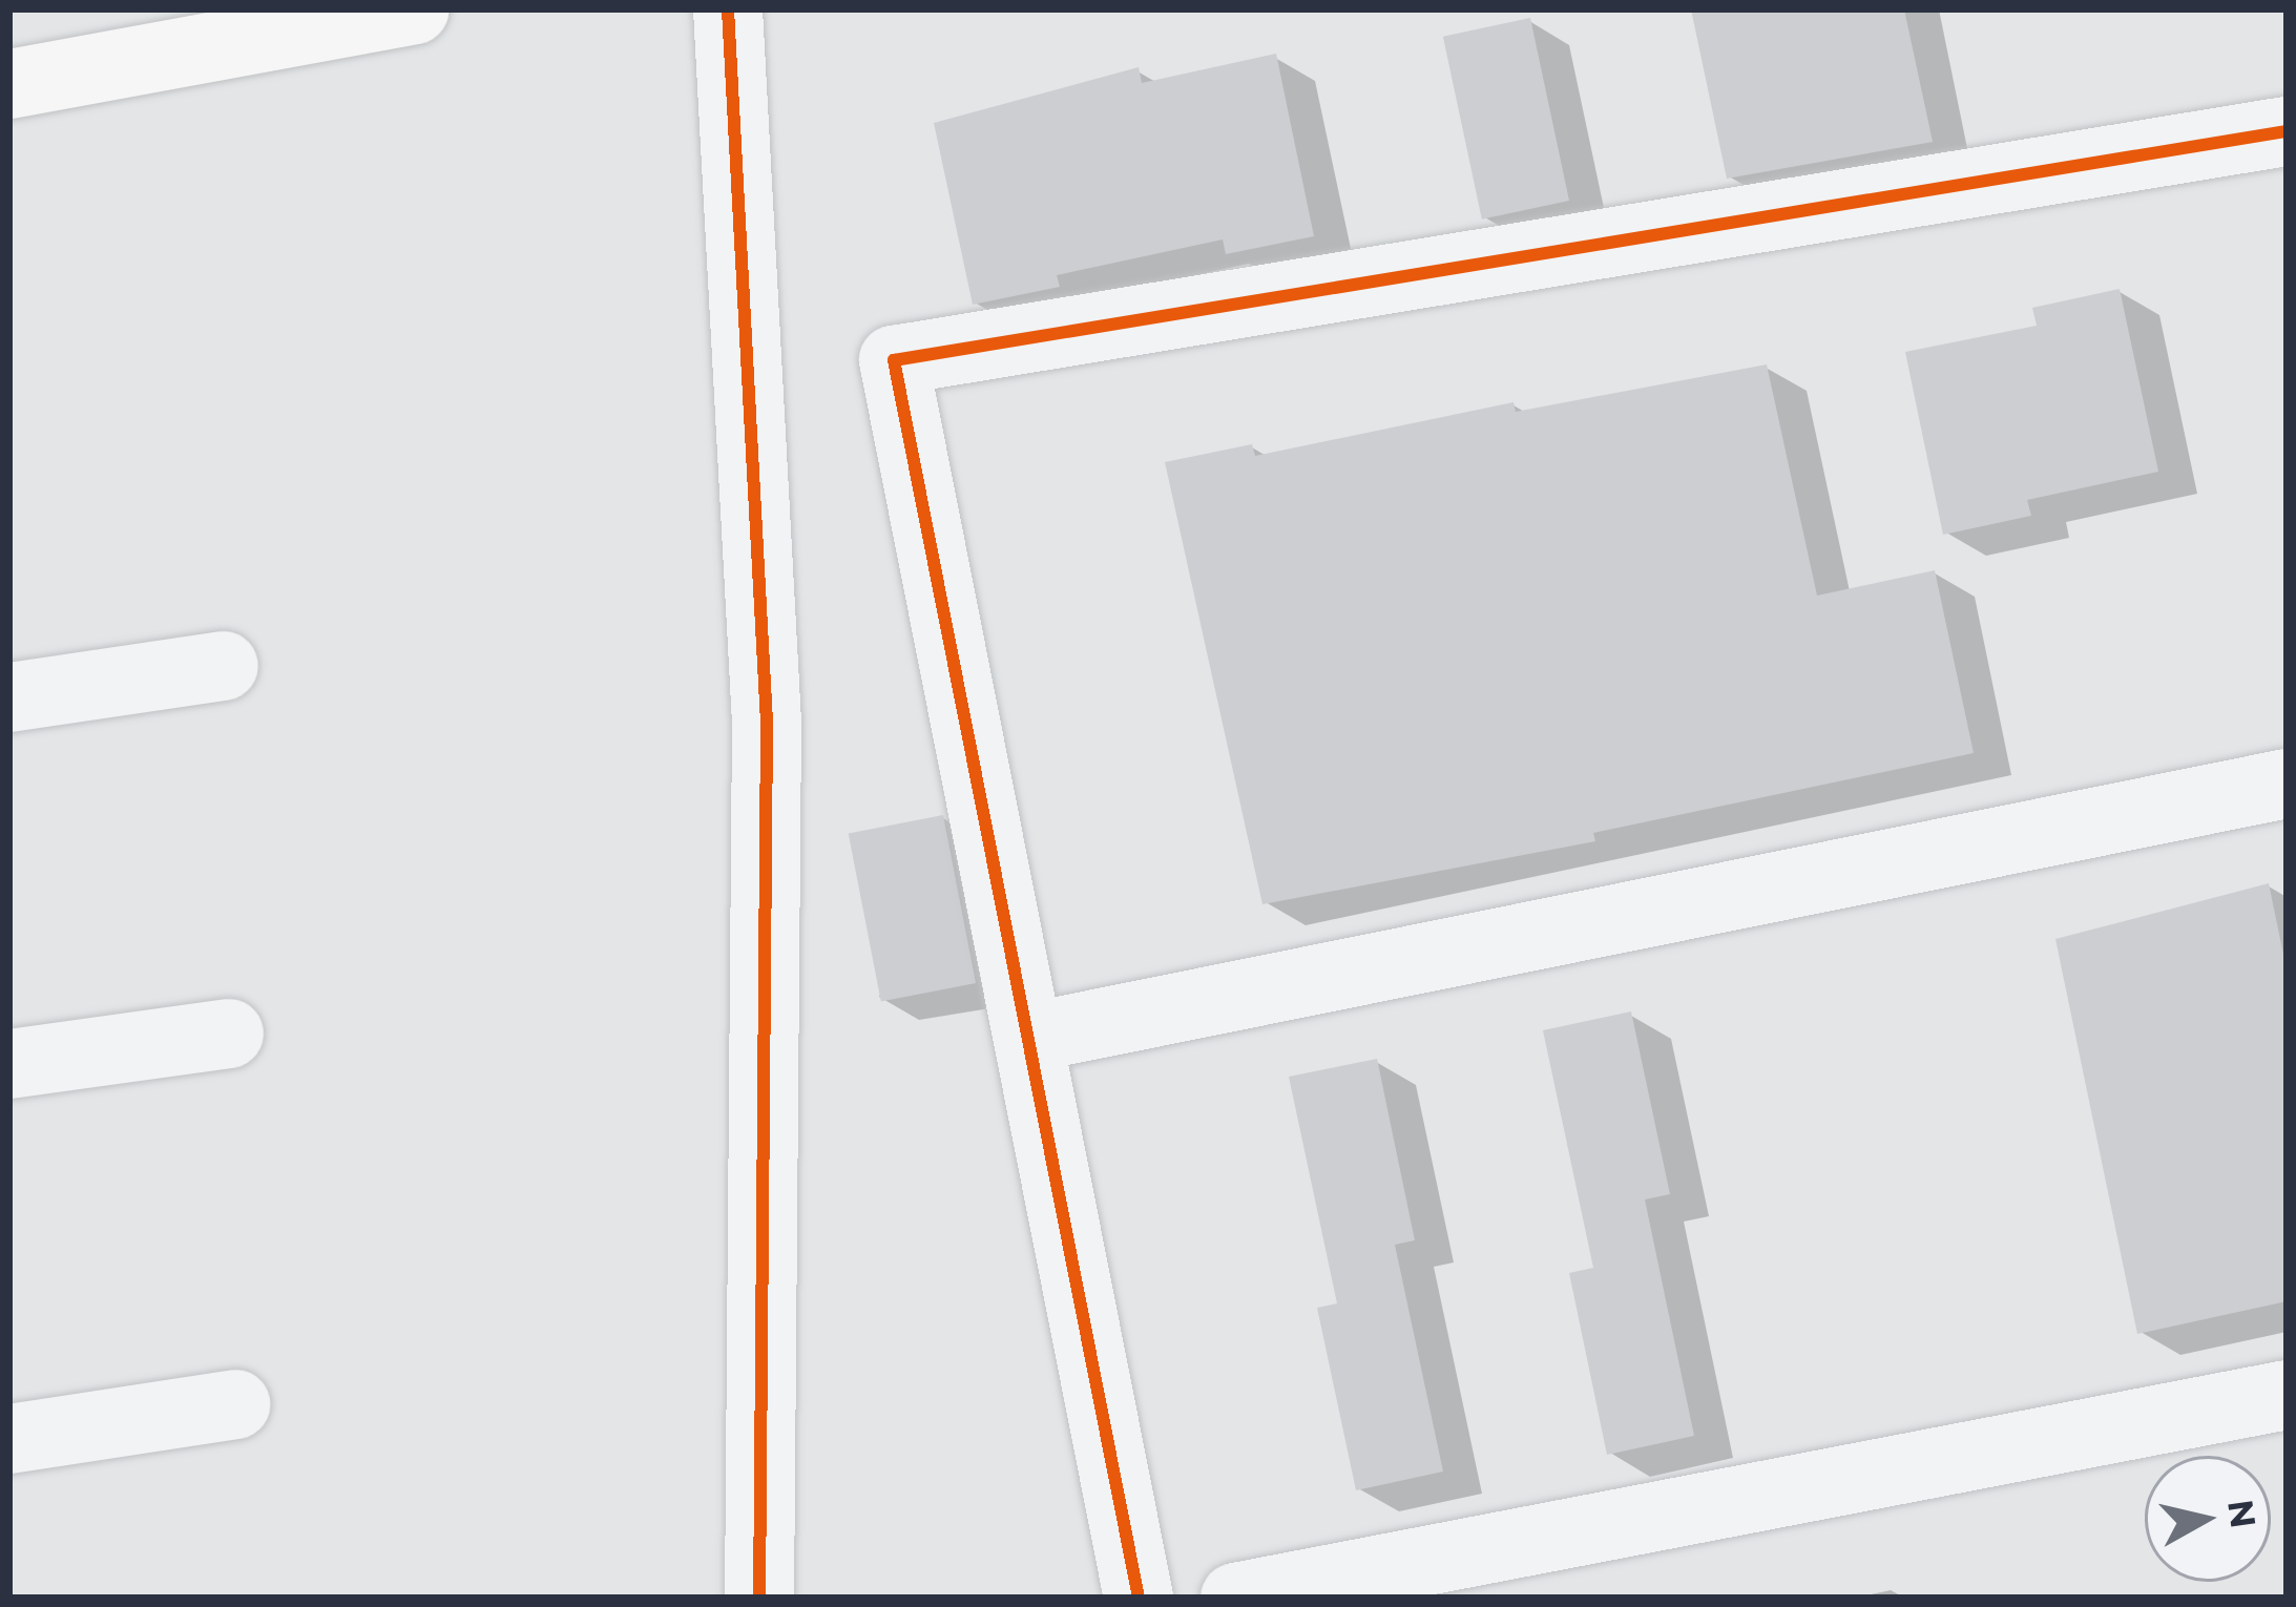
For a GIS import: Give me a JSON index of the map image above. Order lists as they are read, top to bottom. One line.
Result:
{"north":"right"}
